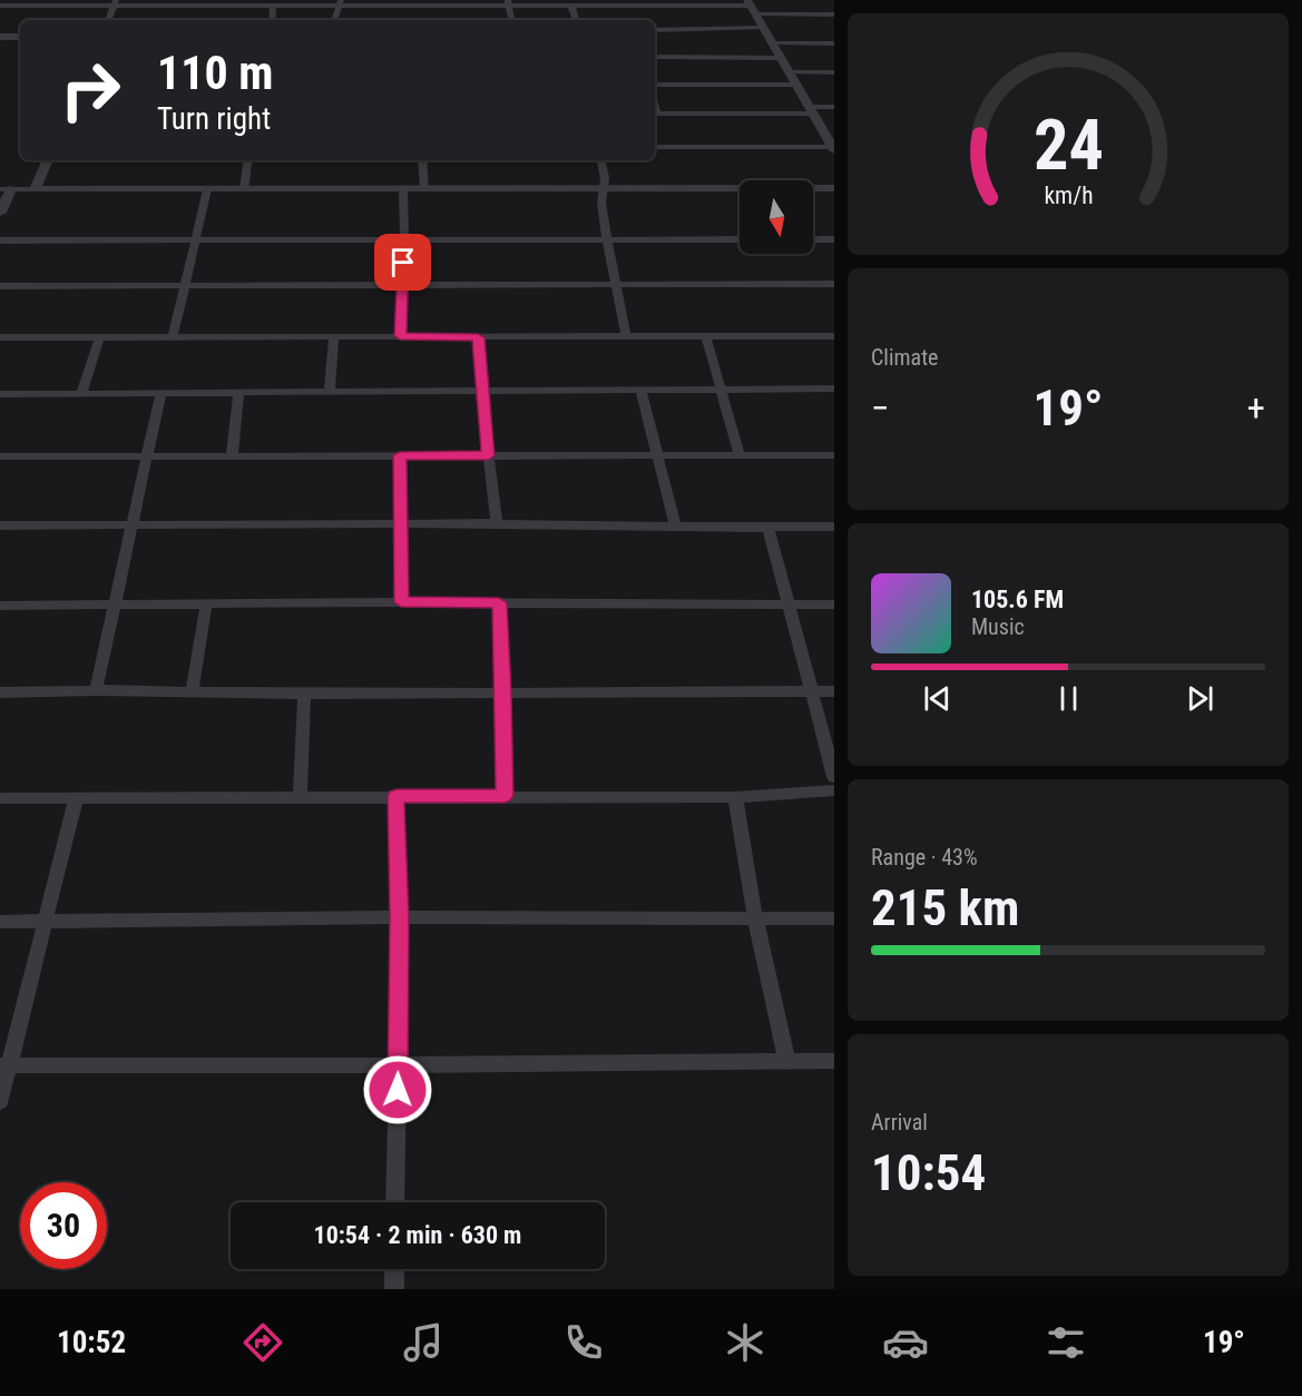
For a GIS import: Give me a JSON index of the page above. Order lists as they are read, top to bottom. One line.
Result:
{"north":"bottom","page":{"turn":["110 m","Turn right"],"tile":["Climate",["Range · 43%","215 km"],["Arrival","10:54"]],"heat":["−","19°","+"],"song":["105.6 FM","Music"],"limit":"30","trip":"10:54 · 2 min · 630 m","tabs":["10:52","19°"],"gauge":["24","km/h"]}}
